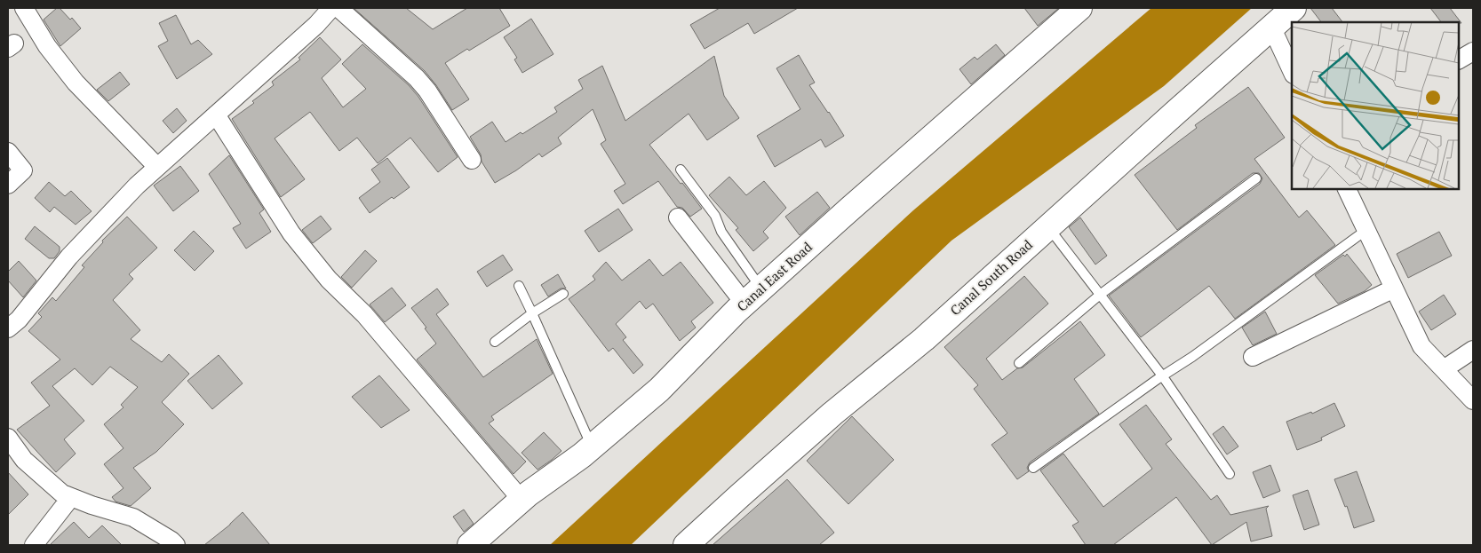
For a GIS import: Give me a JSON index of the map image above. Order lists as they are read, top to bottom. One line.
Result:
{"streets":{"street":["Canal East Road","Canal South Road"]}}
